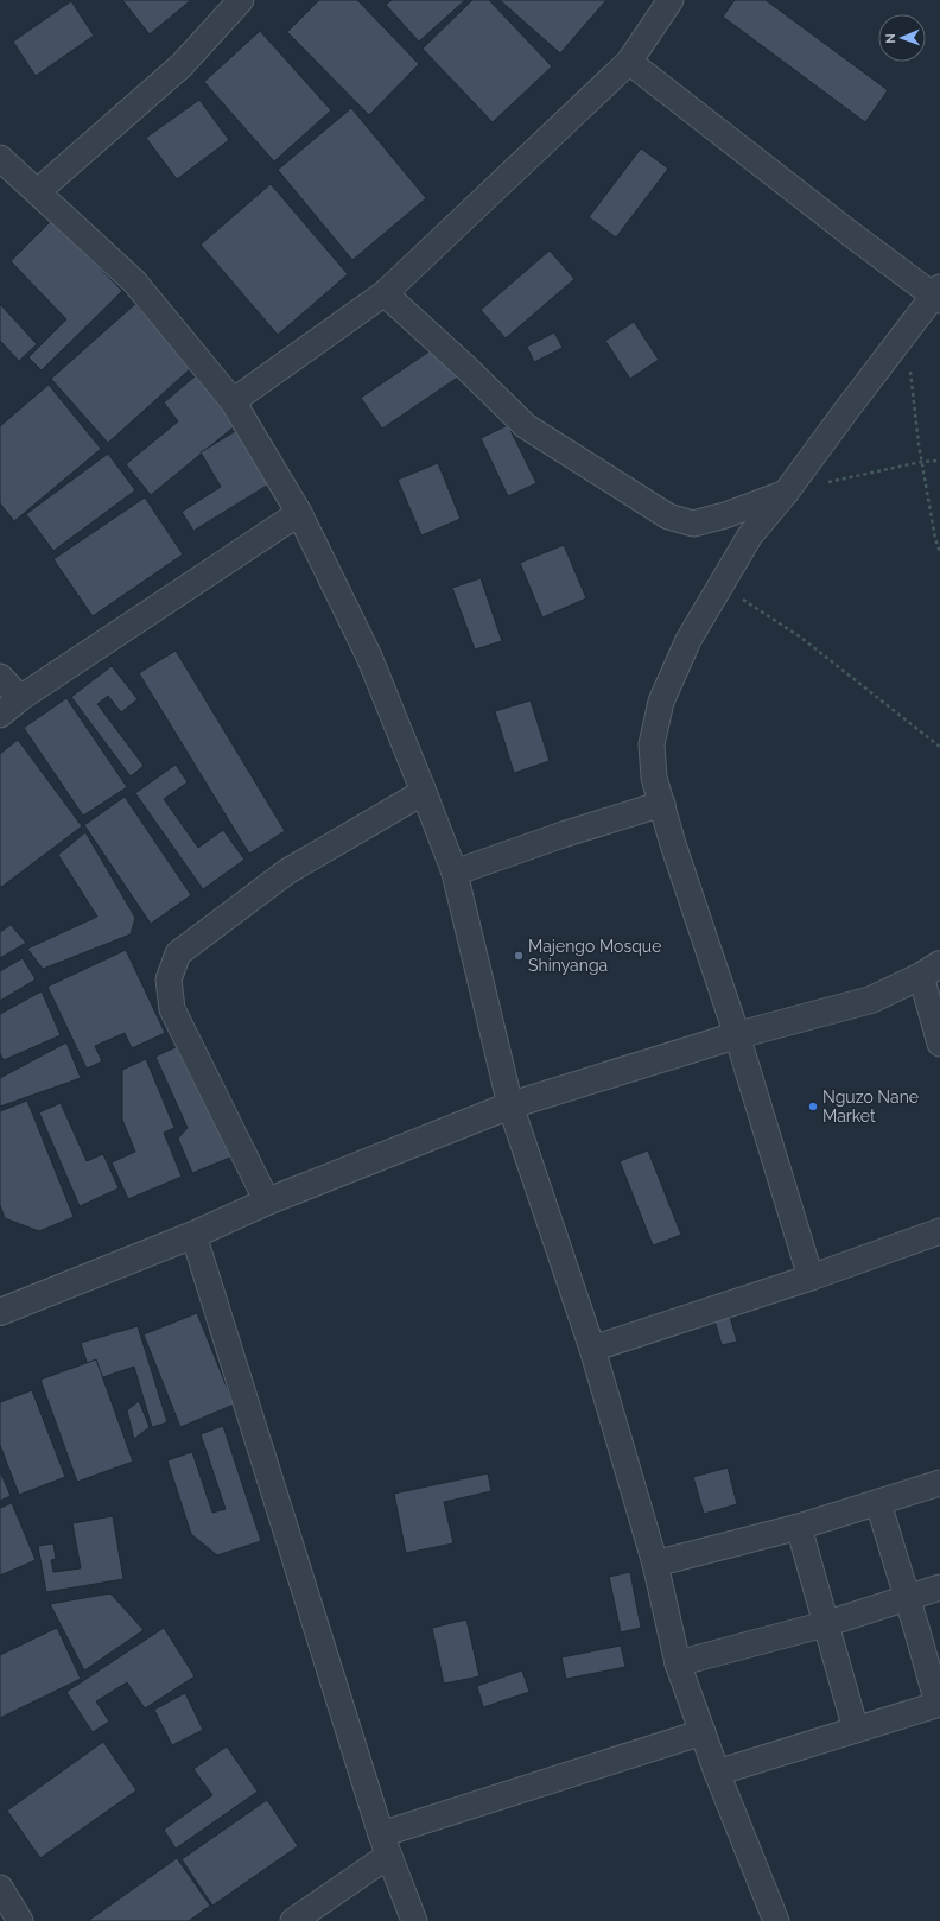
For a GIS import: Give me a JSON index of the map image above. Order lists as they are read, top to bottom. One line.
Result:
{"places":["Majengo Mosque Shinyanga","Nguzo Nane Market"],"north":"left"}
